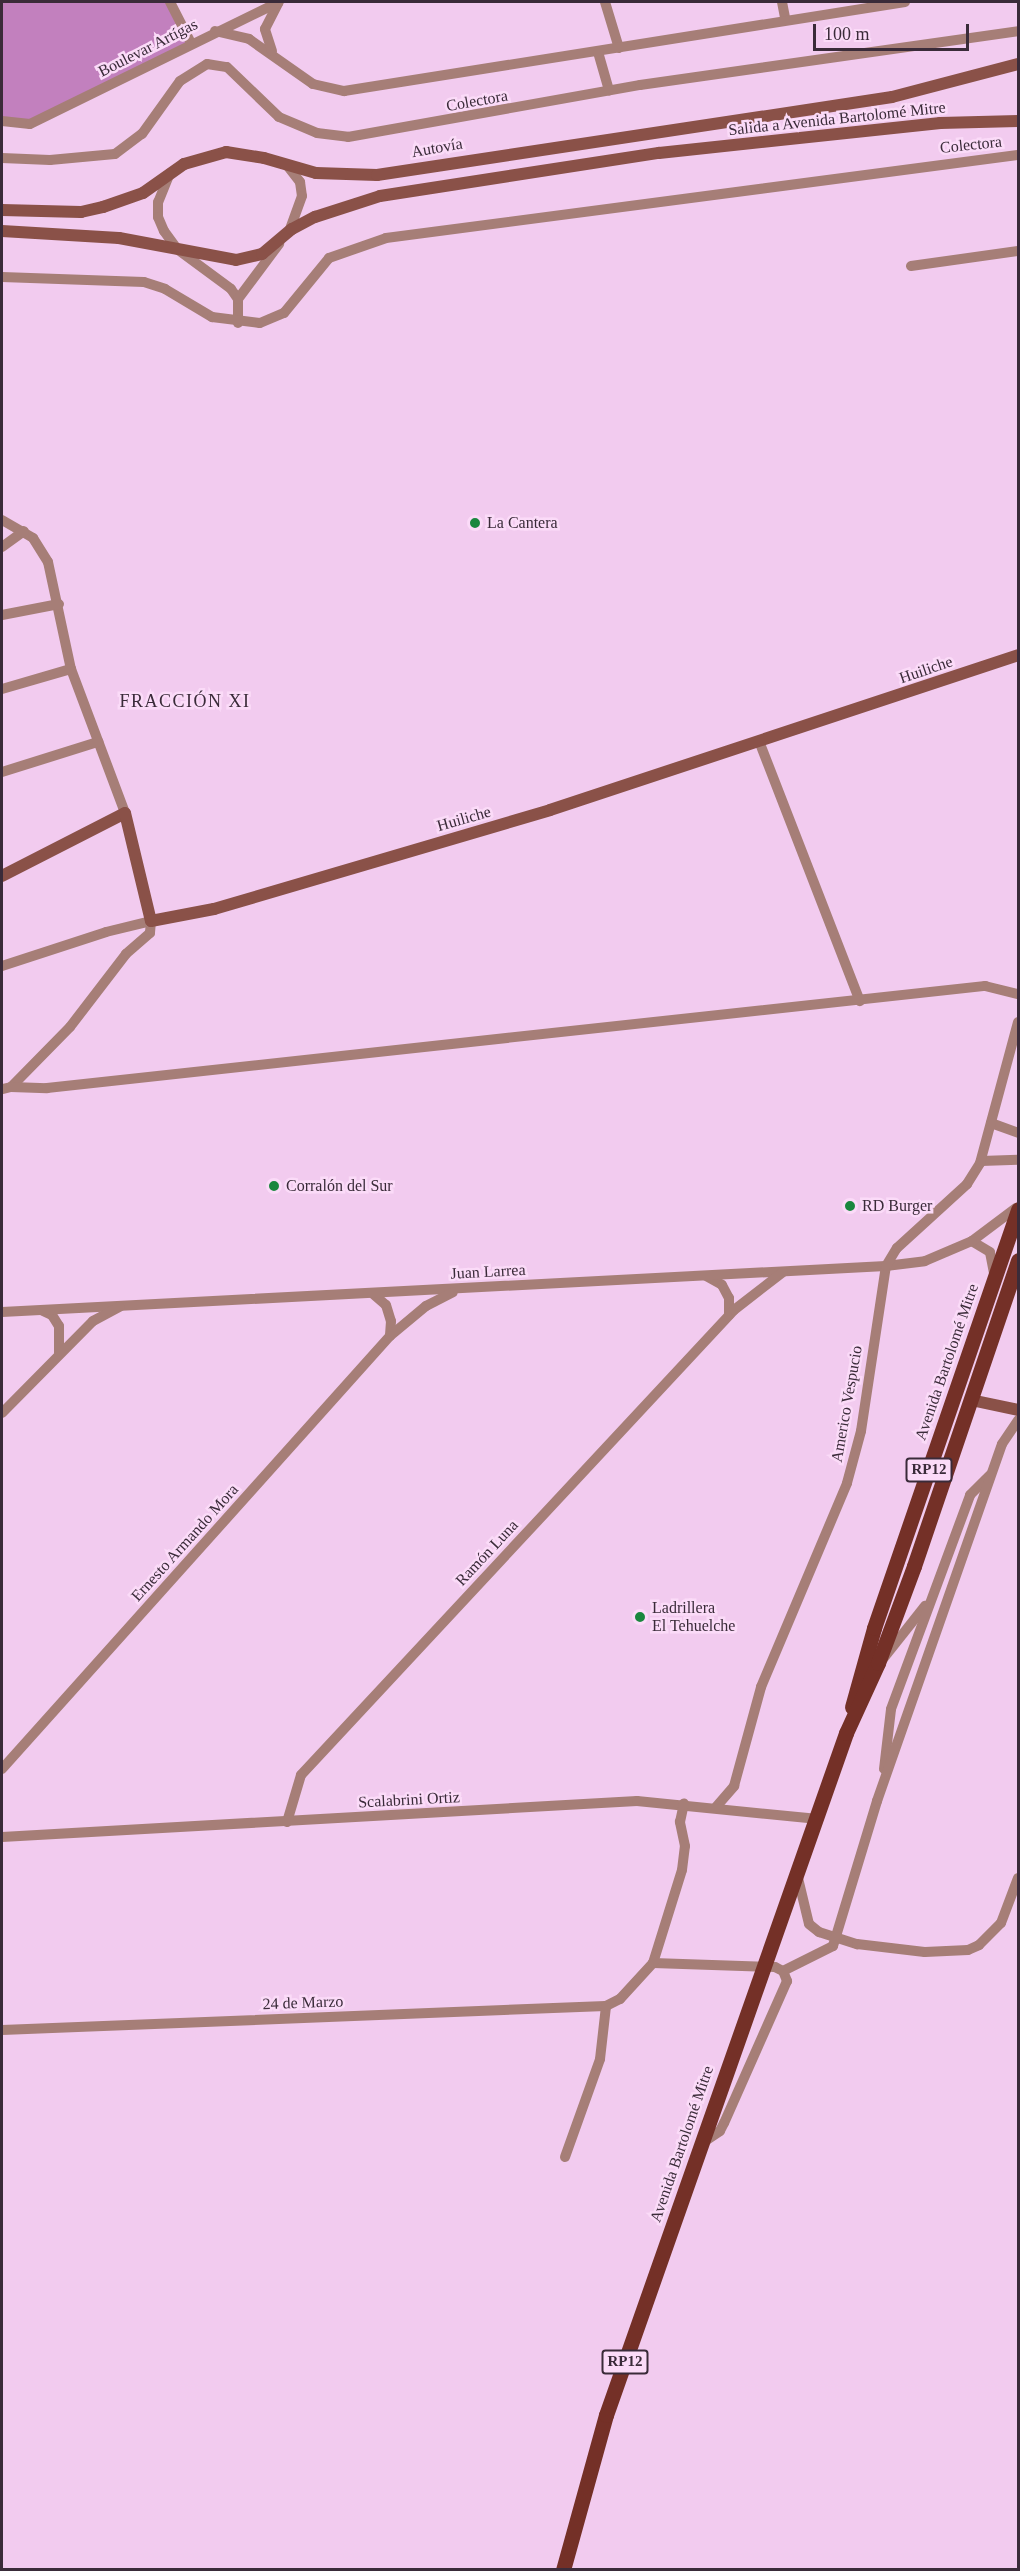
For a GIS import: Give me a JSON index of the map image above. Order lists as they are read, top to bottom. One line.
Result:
{"streets":{"main road":["Avenida Bartolomé Mitre","RP12"],"street":["Boulevar Artígas","Colectora","Salida a Avenida Bartolomé Mitre","Autovía","Huiliche","Juan Larrea","Americo Vespucio","Ernesto Armando Mora","Ramón Luna","Scalabrini Ortiz","24 de Marzo"]},"crossings":[["Salida a Avenida Bartolomé Mitre","Autovía"],["Juan Larrea","Avenida Bartolomé Mitre"],["Juan Larrea","Americo Vespucio"],["Juan Larrea","Ernesto Armando Mora"],["Juan Larrea","Ramón Luna"],["Avenida Bartolomé Mitre","Scalabrini Ortiz"],["Americo Vespucio","Scalabrini Ortiz"],["Ramón Luna","Scalabrini Ortiz"]],"districts":["FRACCIÓN XI"],"places":["La Cantera","Corralón del Sur","RD Burger","Ladrillera El Tehuelche"],"scale_bar":"100 m"}
